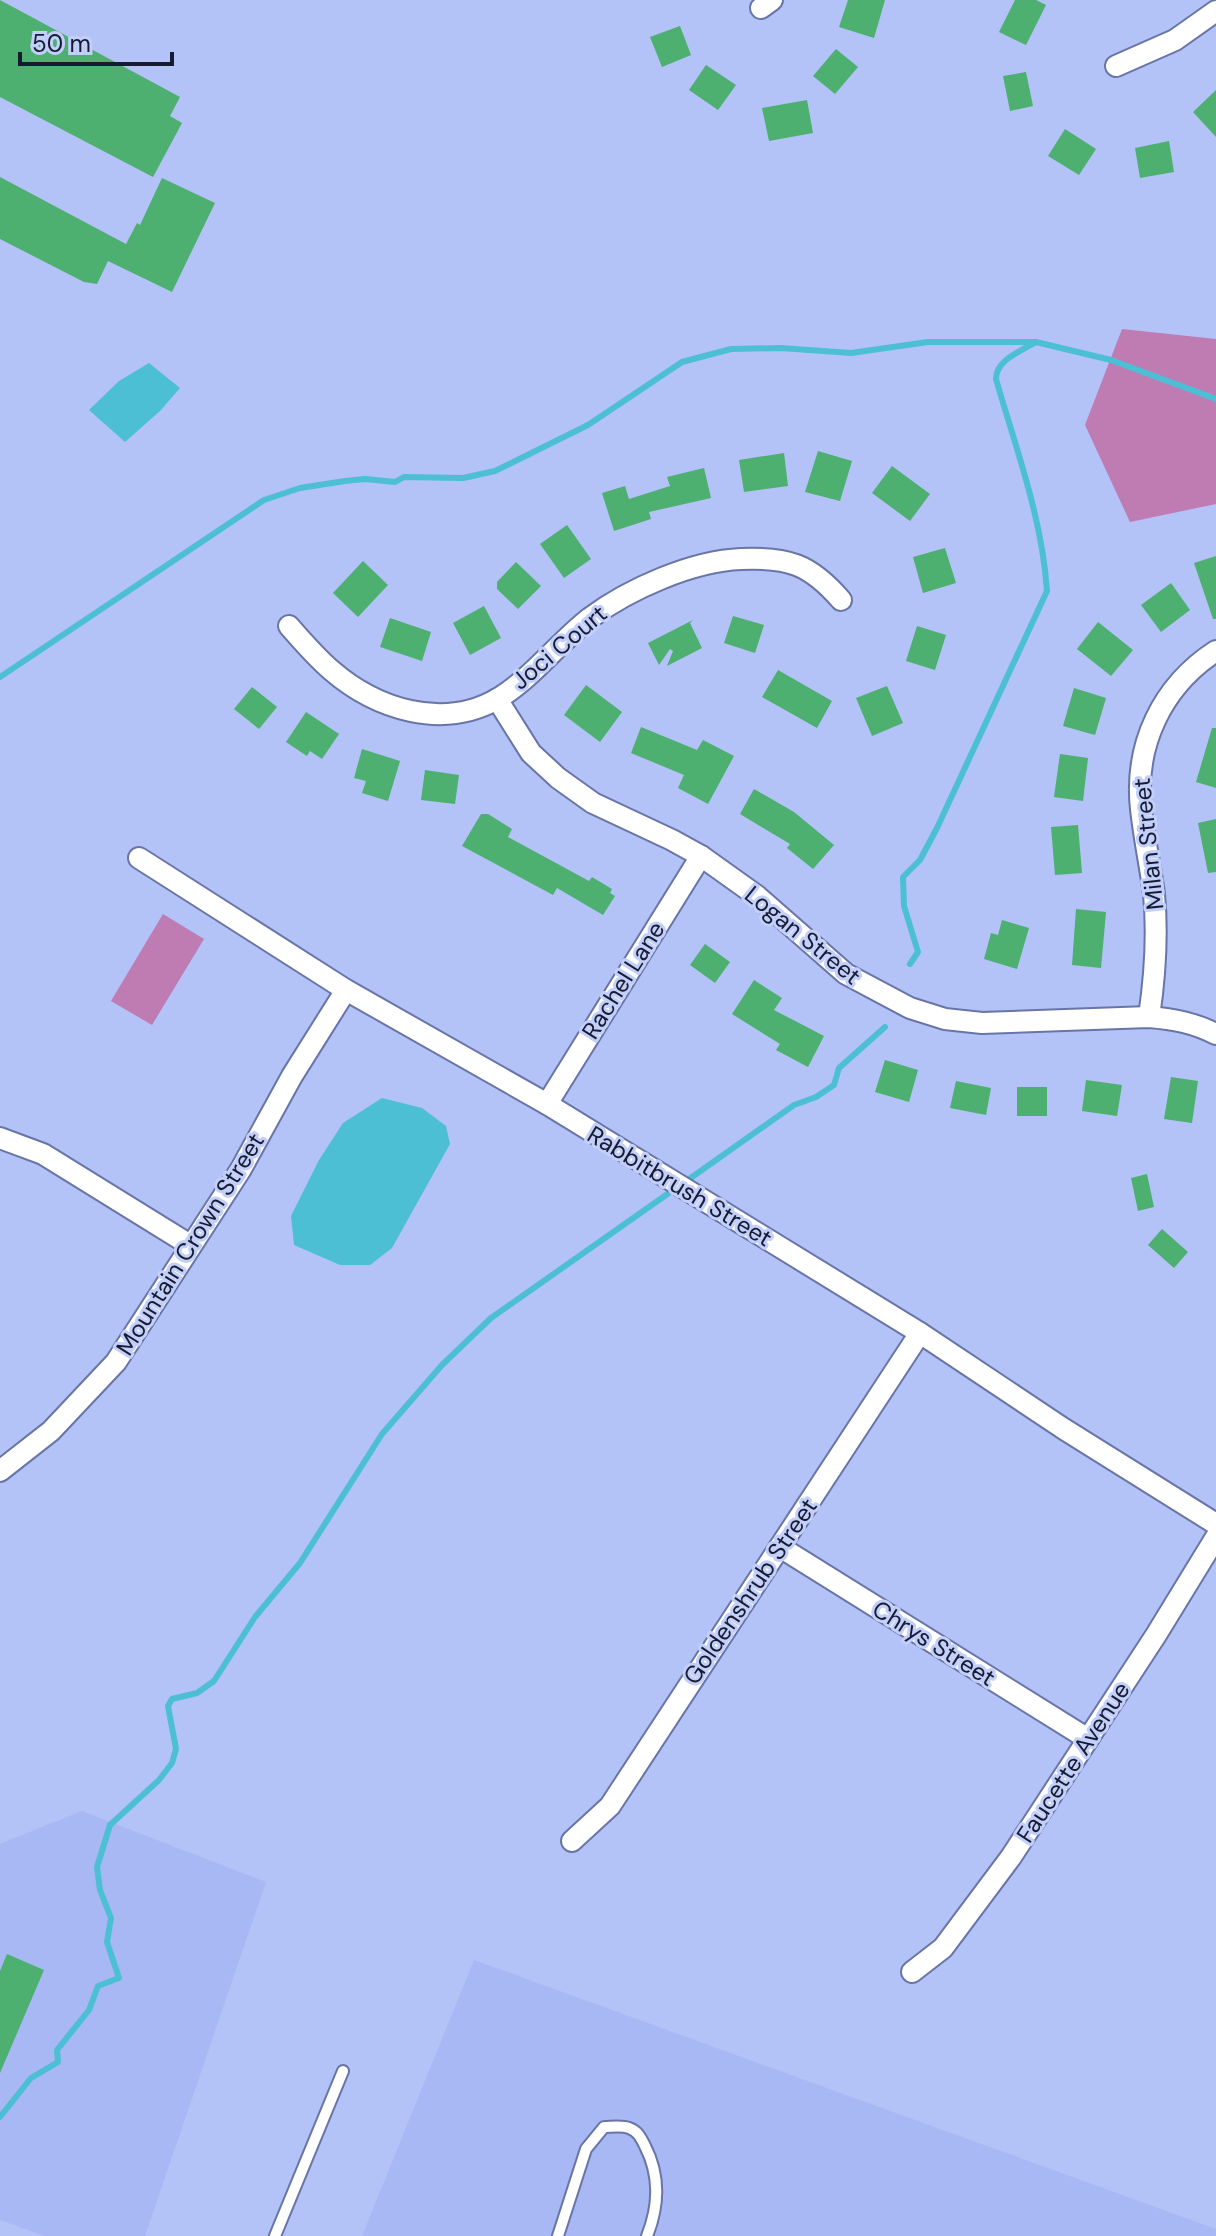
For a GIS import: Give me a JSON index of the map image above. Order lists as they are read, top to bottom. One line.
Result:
{"streets":{"street":["Joci Court","Milan Street","Logan Street","Rachel Lane","Rabbitbrush Street","Mountain Crown Street","Goldenshrub Street","Chrys Street","Faucette Avenue"]},"crossings":[["Joci Court","Logan Street"],["Milan Street","Logan Street"],["Logan Street","Rachel Lane"],["Rachel Lane","Rabbitbrush Street"],["Rabbitbrush Street","Mountain Crown Street"],["Rabbitbrush Street","Goldenshrub Street"],["Goldenshrub Street","Chrys Street"],["Chrys Street","Faucette Avenue"]],"scale_bar":"50 m"}
